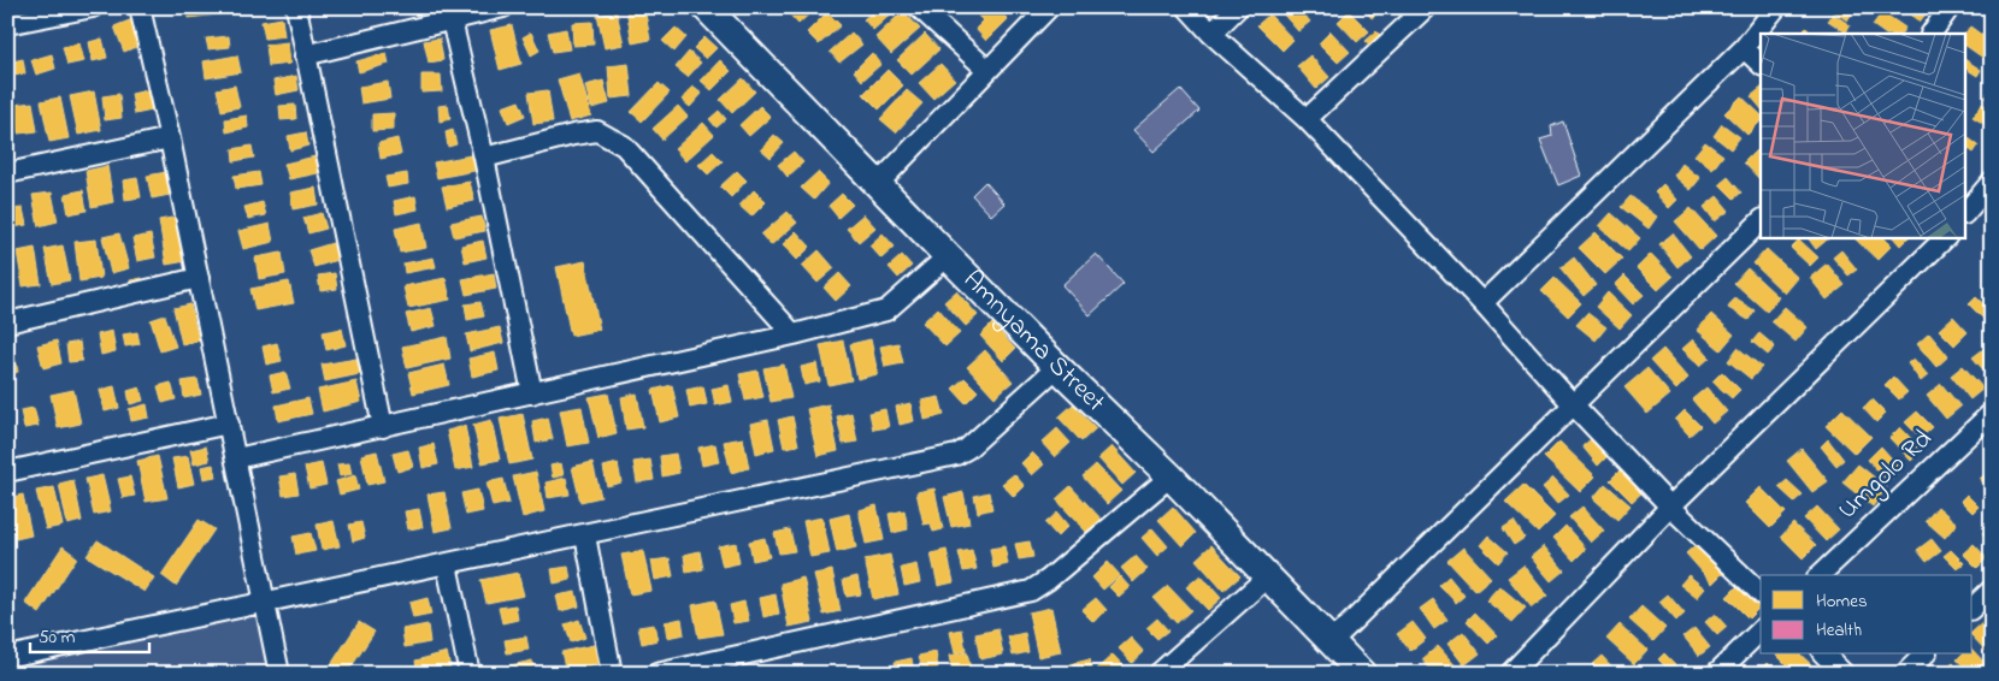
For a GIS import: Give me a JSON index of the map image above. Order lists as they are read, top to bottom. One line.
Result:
{"streets":{"street":["Amnyama Street","Umgolo Rd"]},"legend":["Homes","Health"],"scale_bar":"50 m"}
